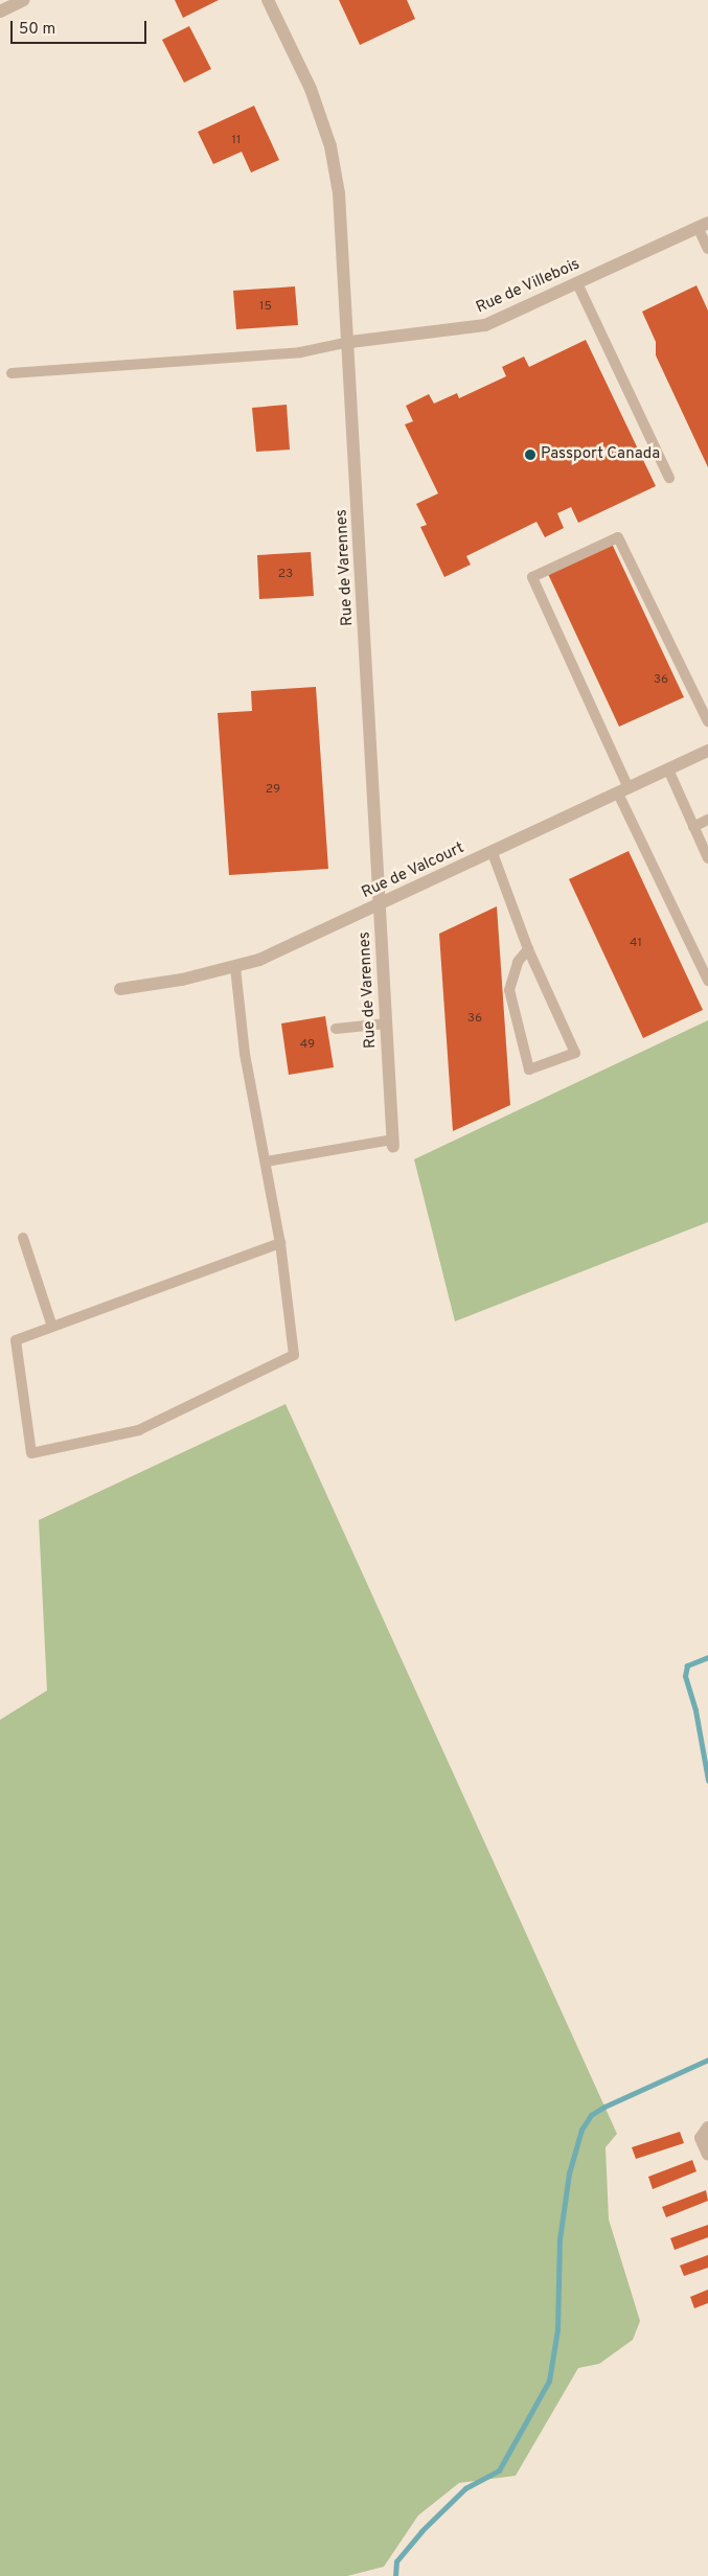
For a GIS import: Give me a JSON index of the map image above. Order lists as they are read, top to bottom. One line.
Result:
{"streets":{"street":["Rue de Villebois","Rue de Varennes","Rue de Valcourt"]},"crossings":[["Rue de Villebois","Rue de Varennes"],["Rue de Varennes","Rue de Valcourt"]],"places":["Passport Canada"],"house_numbers":["11","15","23","36","29","41","36","49"],"scale_bar":"50 m"}
